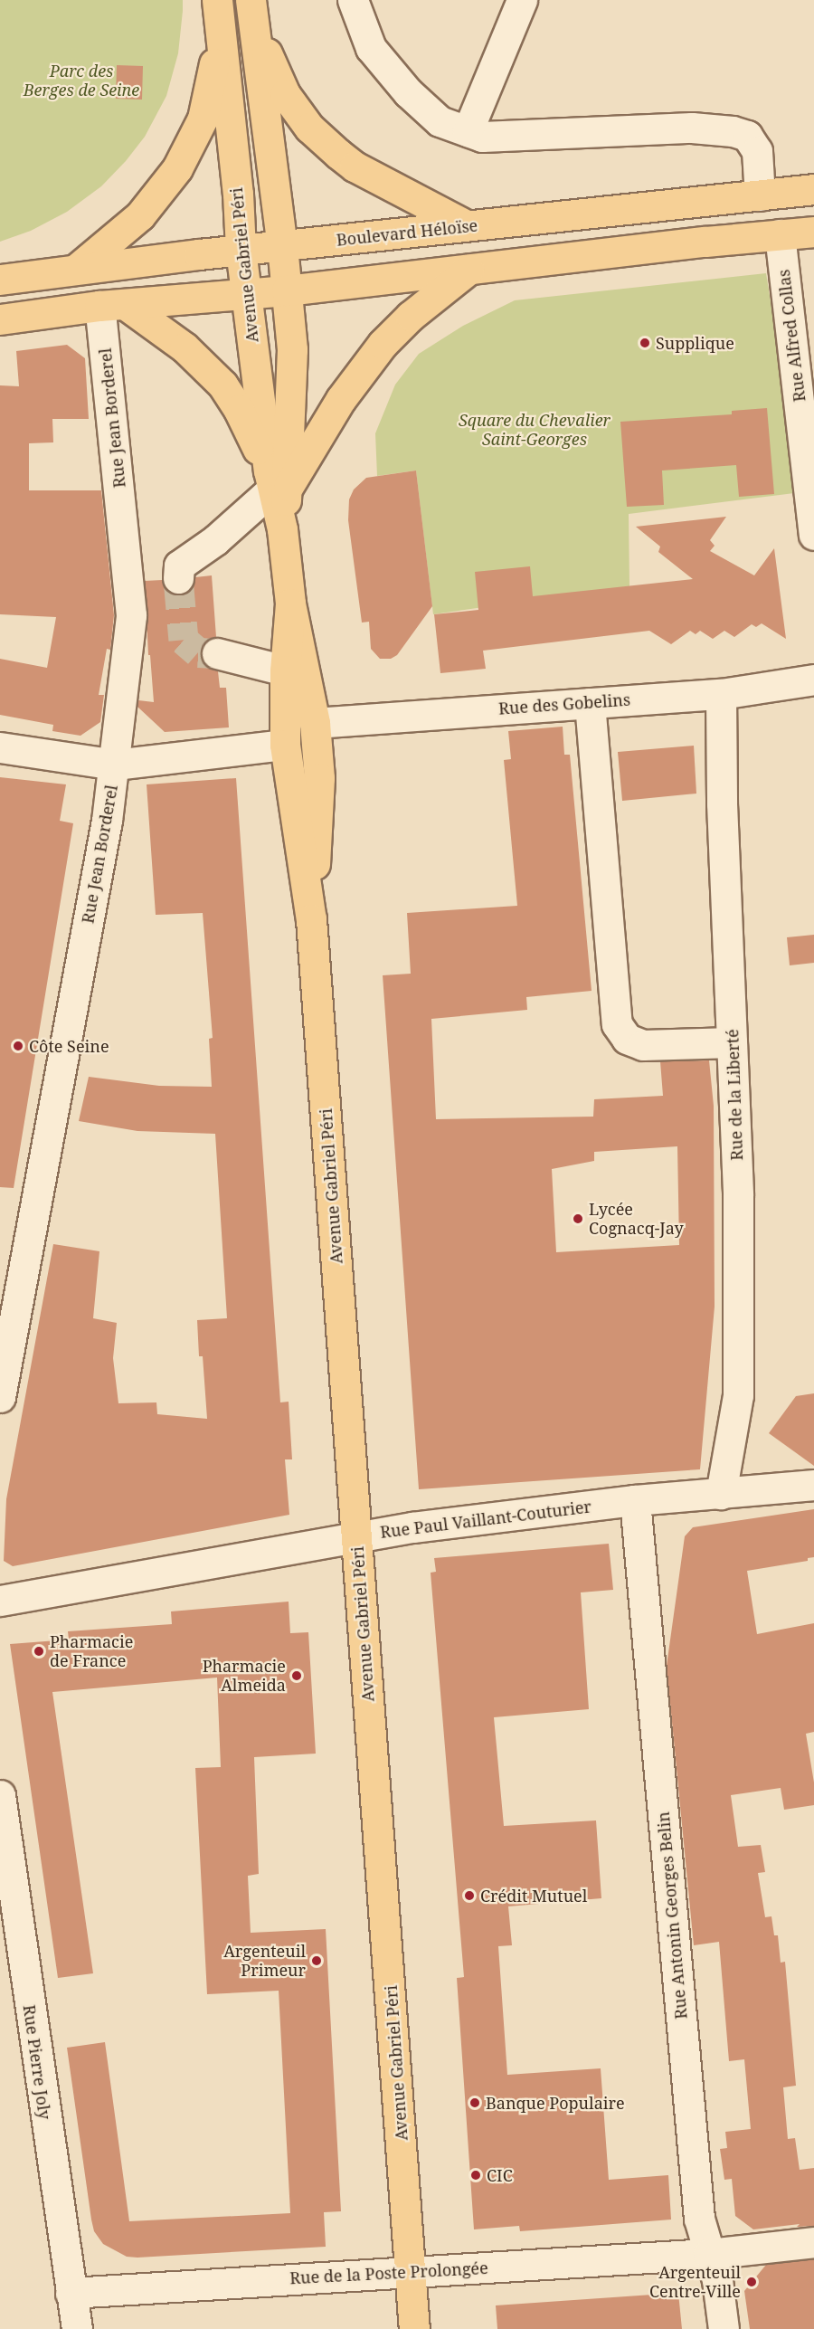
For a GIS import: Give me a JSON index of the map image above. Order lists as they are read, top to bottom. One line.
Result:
{"streets":{"main road":["Boulevard Héloïse","Avenue Gabriel Péri"],"street":["Rue Alfred Collas","Rue Jean Borderel","Rue des Gobelins","Rue de la Liberté","Rue Paul Vaillant-Couturier","Rue Antonin Georges Belin","Rue Pierre Joly","Rue de la Poste Prolongée"]},"crossings":[["Boulevard Héloïse","Avenue Gabriel Péri"],["Avenue Gabriel Péri","Rue des Gobelins"],["Avenue Gabriel Péri","Rue Paul Vaillant-Couturier"],["Avenue Gabriel Péri","Rue de la Poste Prolongée"],["Rue des Gobelins","Rue de la Liberté"],["Rue de la Liberté","Rue Paul Vaillant-Couturier"],["Rue Paul Vaillant-Couturier","Rue Antonin Georges Belin"],["Rue Antonin Georges Belin","Rue de la Poste Prolongée"],["Rue Pierre Joly","Rue de la Poste Prolongée"]],"parks":["Parc des Berges de Seine","Square du Chevalier Saint-Georges"],"places":["Supplique","Côte Seine","Lycée Cognacq-Jay","Pharmacie de France","Pharmacie Almeida","Crédit Mutuel","Argenteuil Primeur","Banque Populaire","CIC","Argenteuil Centre-Ville"]}
